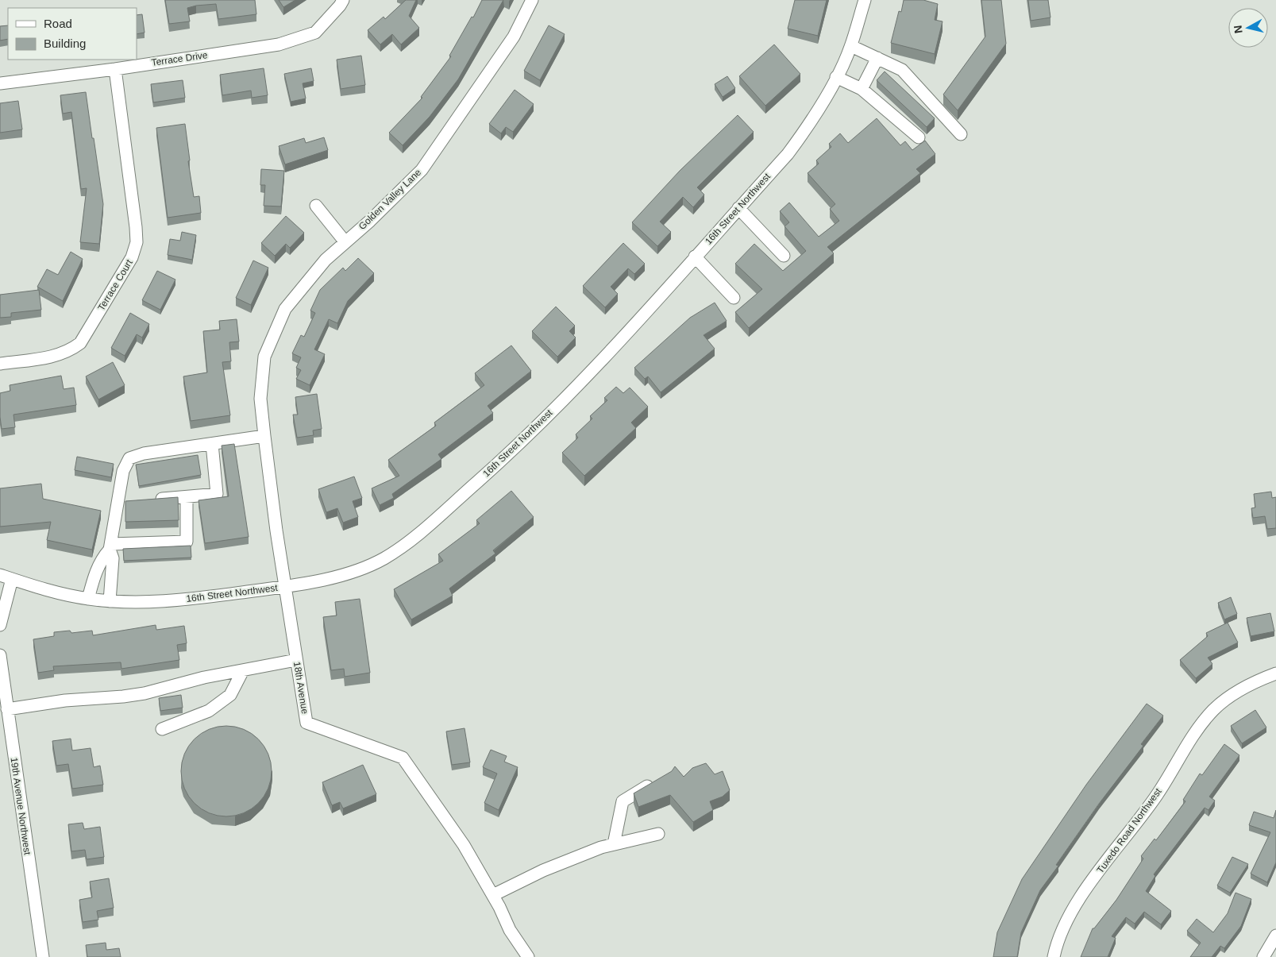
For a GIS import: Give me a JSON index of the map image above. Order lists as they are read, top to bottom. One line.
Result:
{"streets":{"street":["Terrace Drive","Golden Valley Lane","16th Street Northwest","Terrace Court","18th Avenue","19th Avenue Northwest","Tuxedo Road Northwest"]},"crossings":[["Terrace Drive","Terrace Court"],["Golden Valley Lane","18th Avenue"],["16th Street Northwest","18th Avenue"]],"legend":["Road","Building"],"north":"left"}
